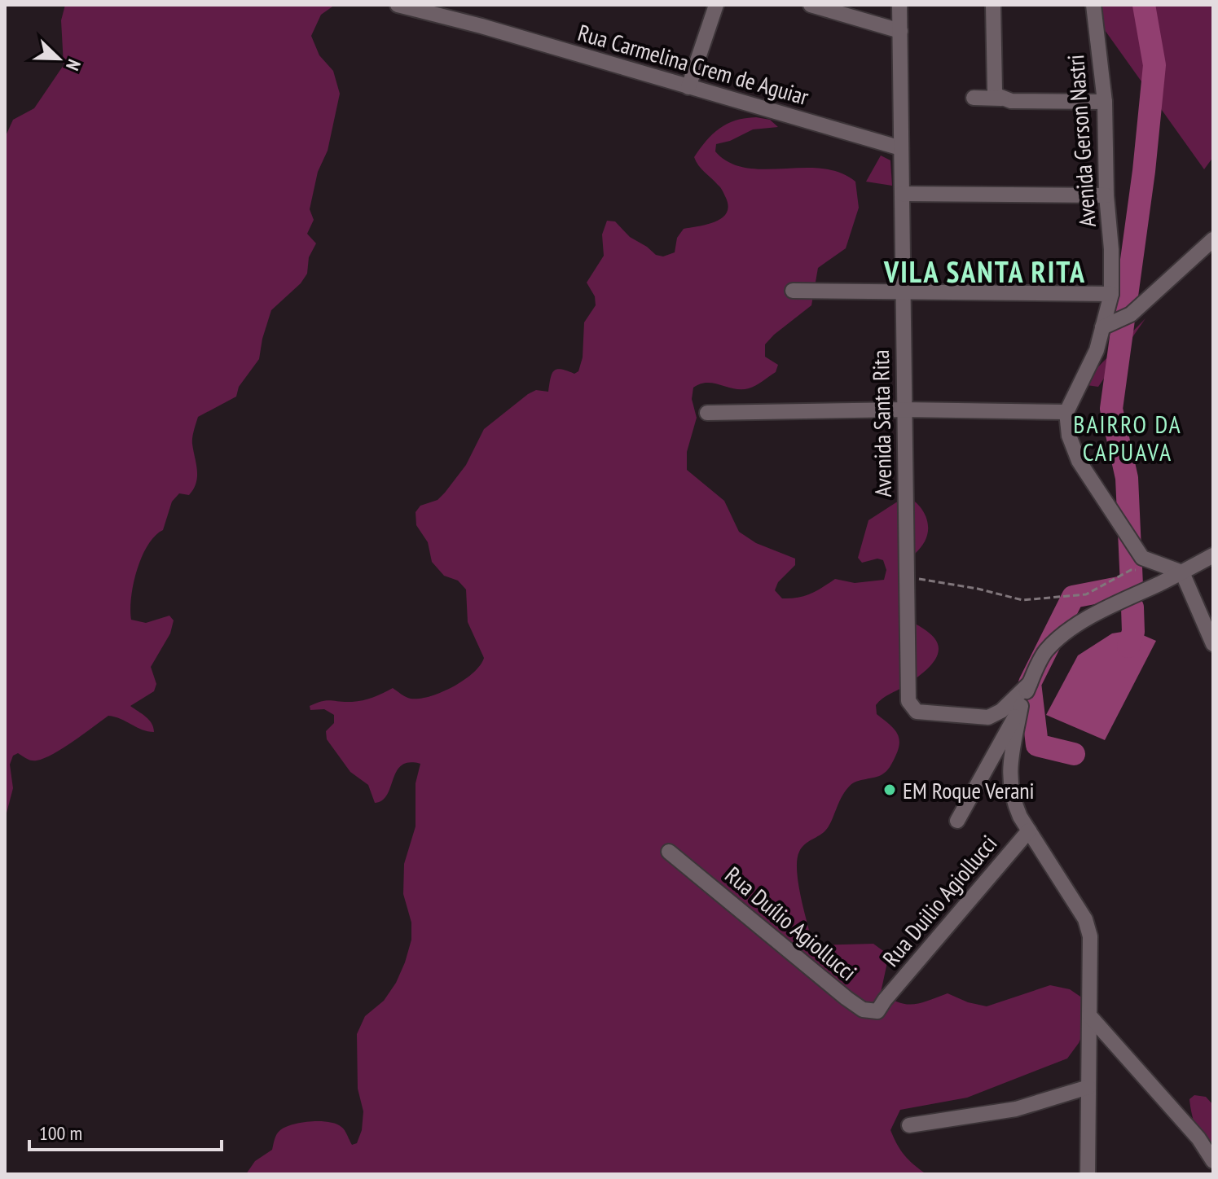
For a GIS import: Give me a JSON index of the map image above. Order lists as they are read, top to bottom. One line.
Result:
{"streets":{"street":["Rua Carmelina Crem de Aguiar","Avenida Gerson Nastri","Avenida Santa Rita","Rua Duilio Agiollucci","Rua Duílio Agiollucci"]},"crossings":[["Rua Carmelina Crem de Aguiar","Avenida Santa Rita"],["Rua Duilio Agiollucci","Rua Duílio Agiollucci"]],"districts":["VILA SANTA RITA","BAIRRO DA CAPUAVA"],"places":["EM Roque Verani"],"scale_bar":"100 m","north":"bottom right"}
